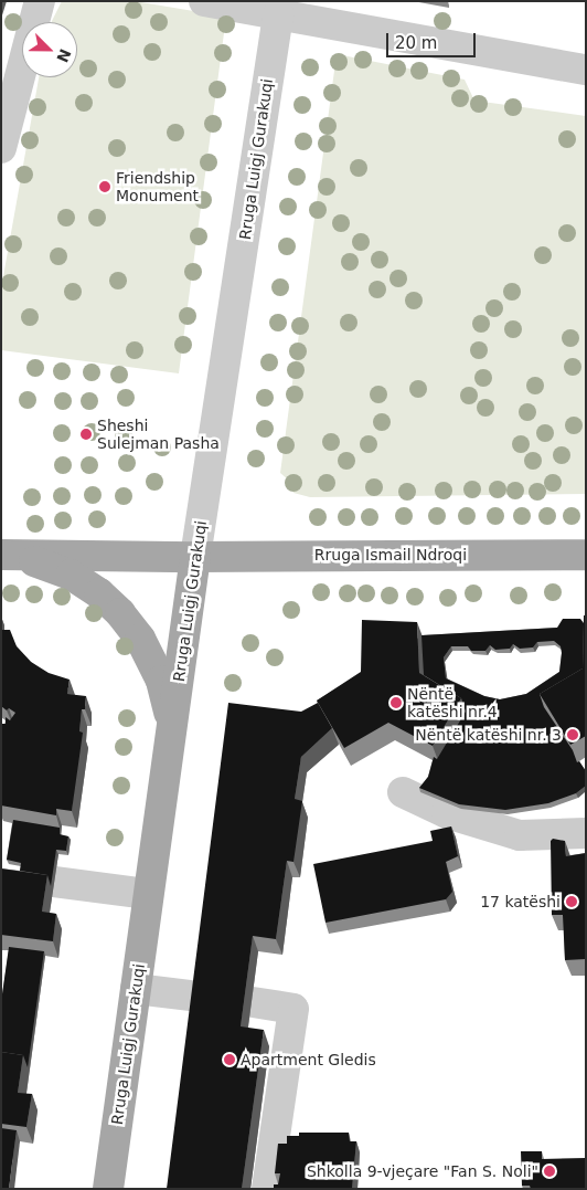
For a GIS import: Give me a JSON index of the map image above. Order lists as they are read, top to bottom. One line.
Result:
{"streets":{"main road":["Rruga Luigj Gurakuqi","Rruga Ismail Ndroqi"]},"crossings":[["Rruga Luigj Gurakuqi","Rruga Ismail Ndroqi"]],"places":["Friendship Monument","Sheshi Sulejman Pasha","Nëntë katëshi nr.4","Nëntë katëshi nr. 3","17 katëshi","Apartment Gledis","Shkolla 9-vjeçare \"Fan S. Noli\""],"scale_bar":"20 m","north":"bottom right"}
